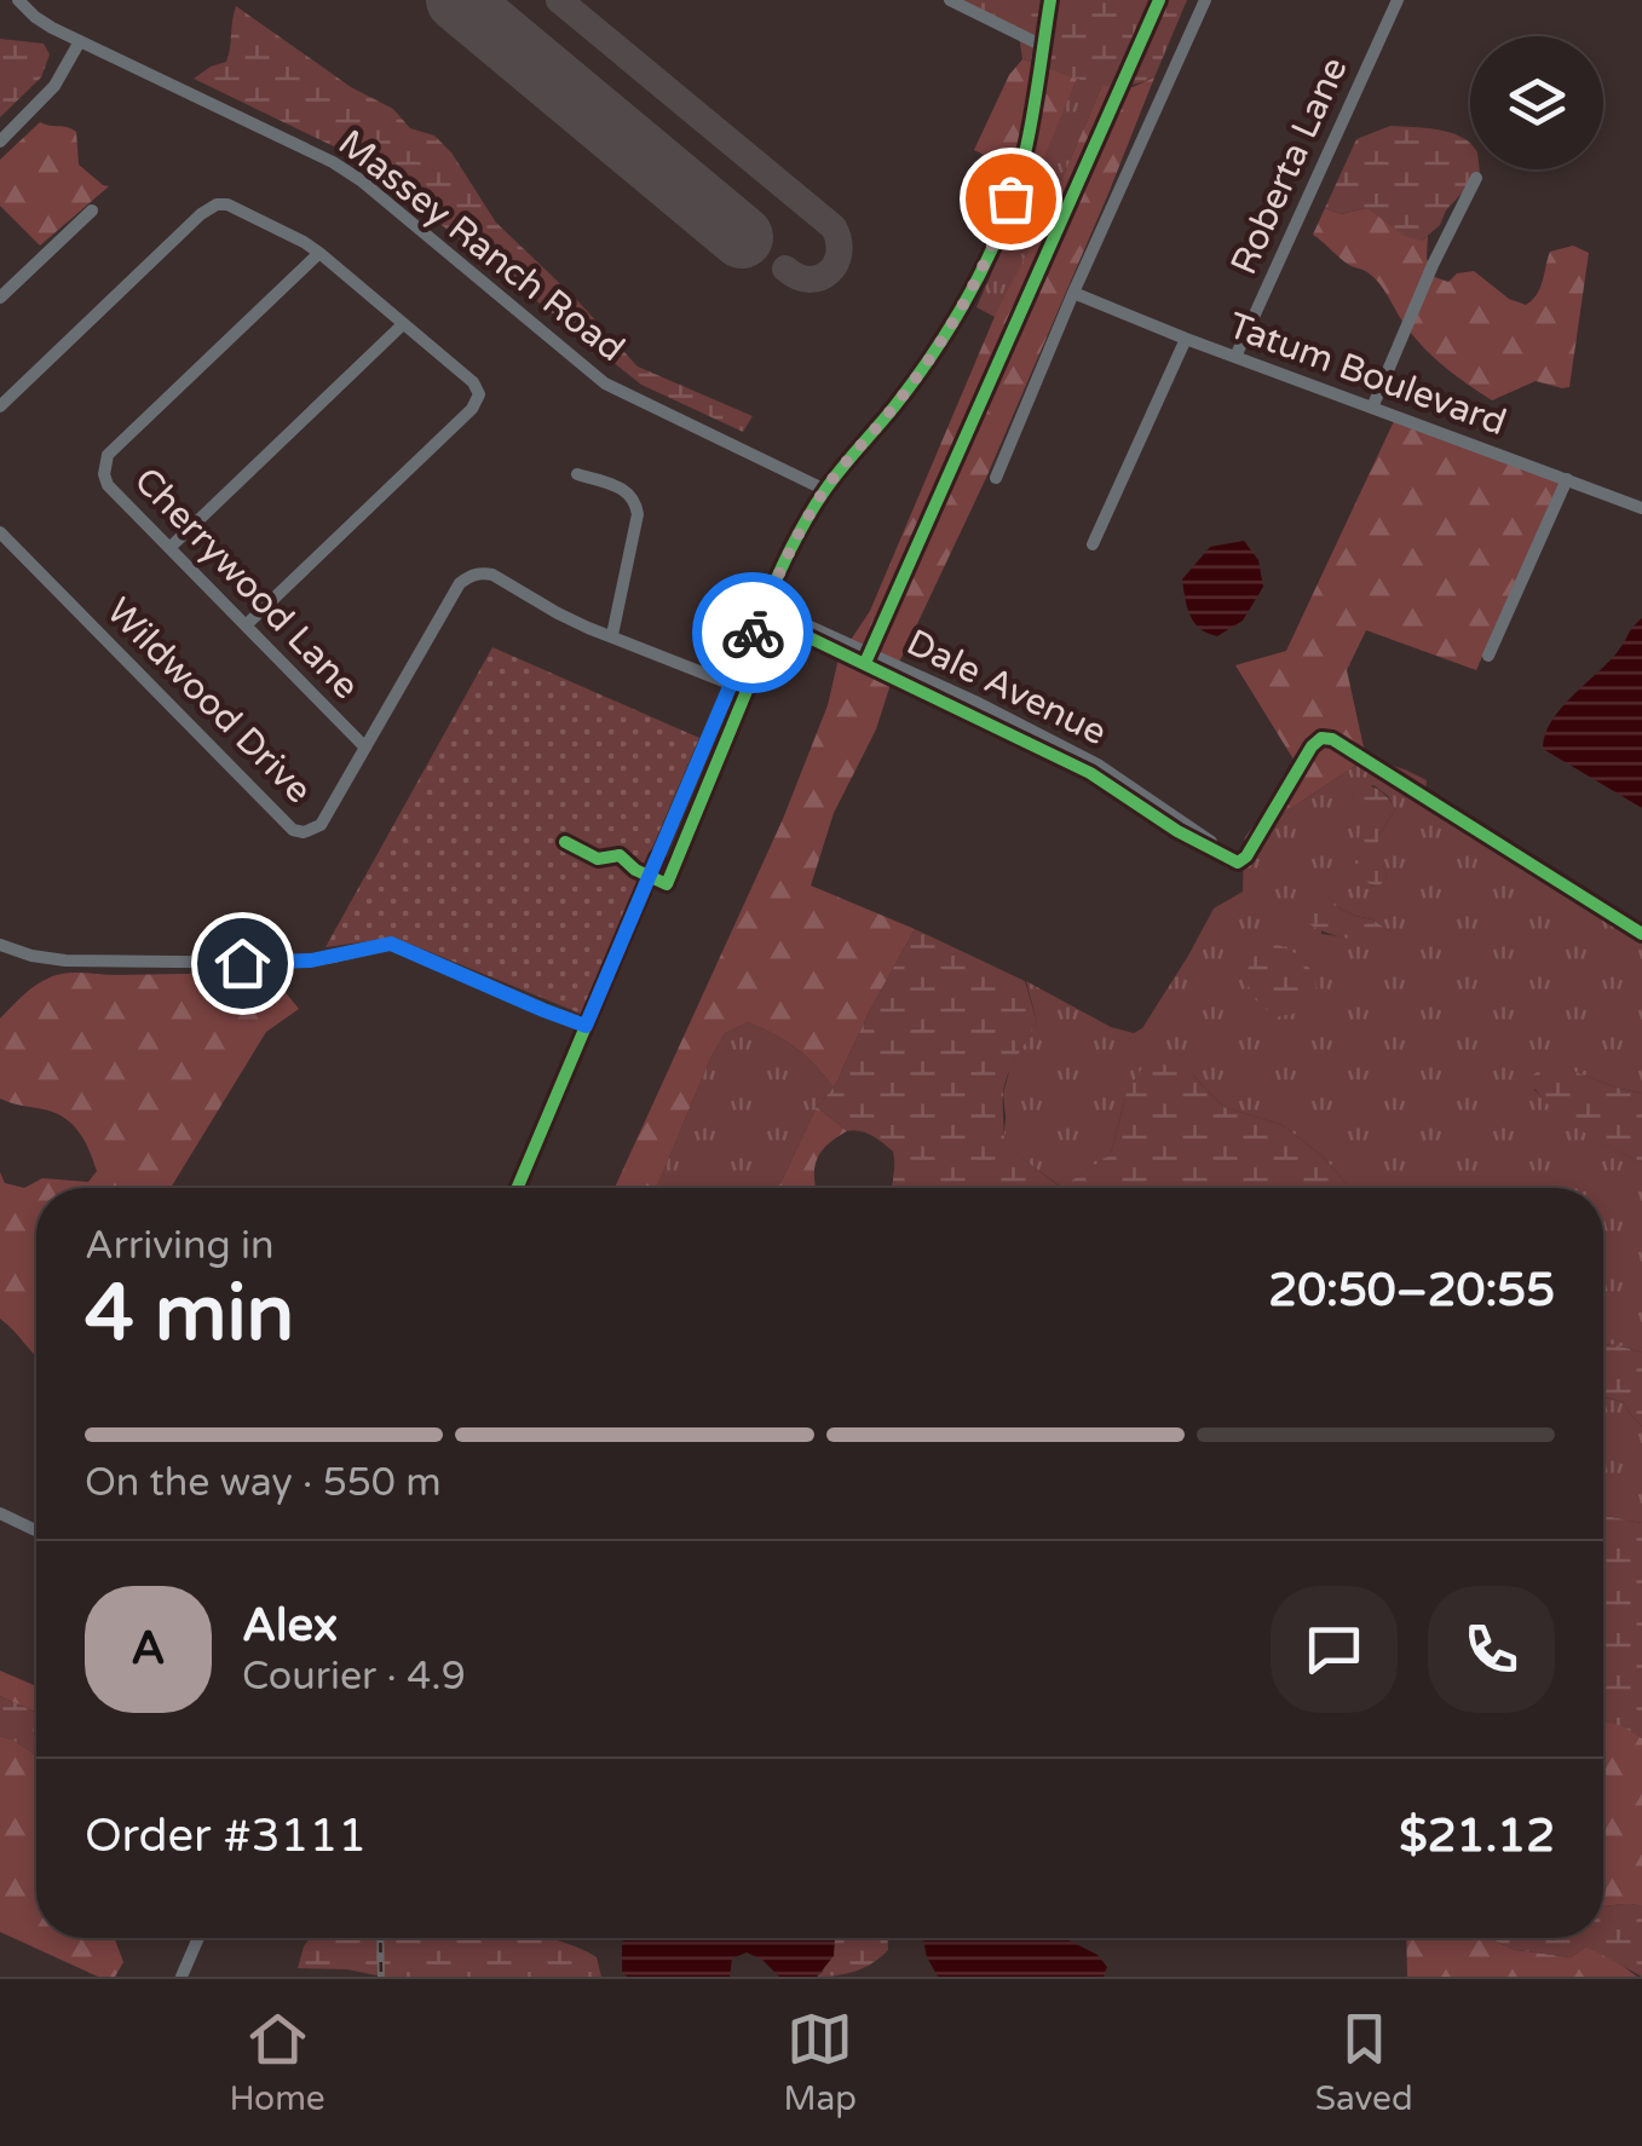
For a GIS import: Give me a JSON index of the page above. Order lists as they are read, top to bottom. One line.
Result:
{"streets":{"street":["Roberta Lane","Massey Ranch Road","Tatum Boulevard","Cherrywood Lane","Dale Avenue","Wildwood Drive"]},"crossings":[["Roberta Lane","Tatum Boulevard"],["Cherrywood Lane","Wildwood Drive"]],"page":{"heading":["4 min","Arriving in","20:50–20:55"],"panel":["Alex","Courier · 4.9","Order #3111","$21.12"],"bar":"On the way · 550 m","round":"A","tabs":["Home","Map","Saved"]}}
